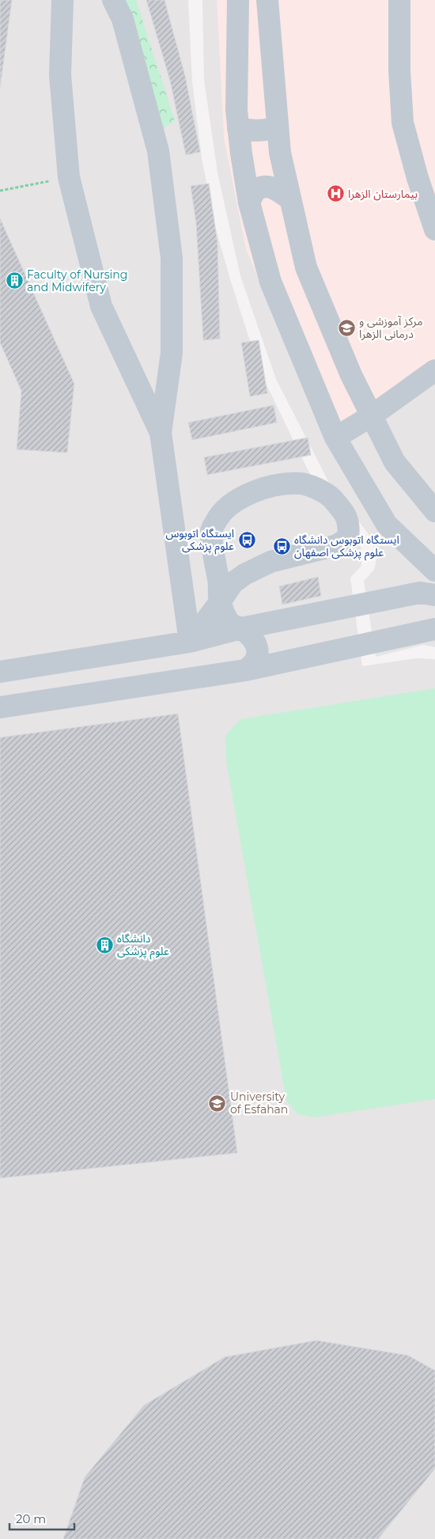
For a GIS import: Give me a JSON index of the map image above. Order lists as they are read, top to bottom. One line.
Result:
{"places":{"hospital":["بیمارستان الزهرا"],"building":["Faculty of Nursing and Midwifery","دانشگاه علوم پزشکی"],"school or university":["مرکز آموزشی و درمانی الزهرا","University of Esfahan"],"bus stop":["ایستگاه اتوبوس علوم پزشکی","ایستگاه اتوبوس دانشگاه علوم پزشکی اصفهان"]},"scale_bar":"20 m"}
